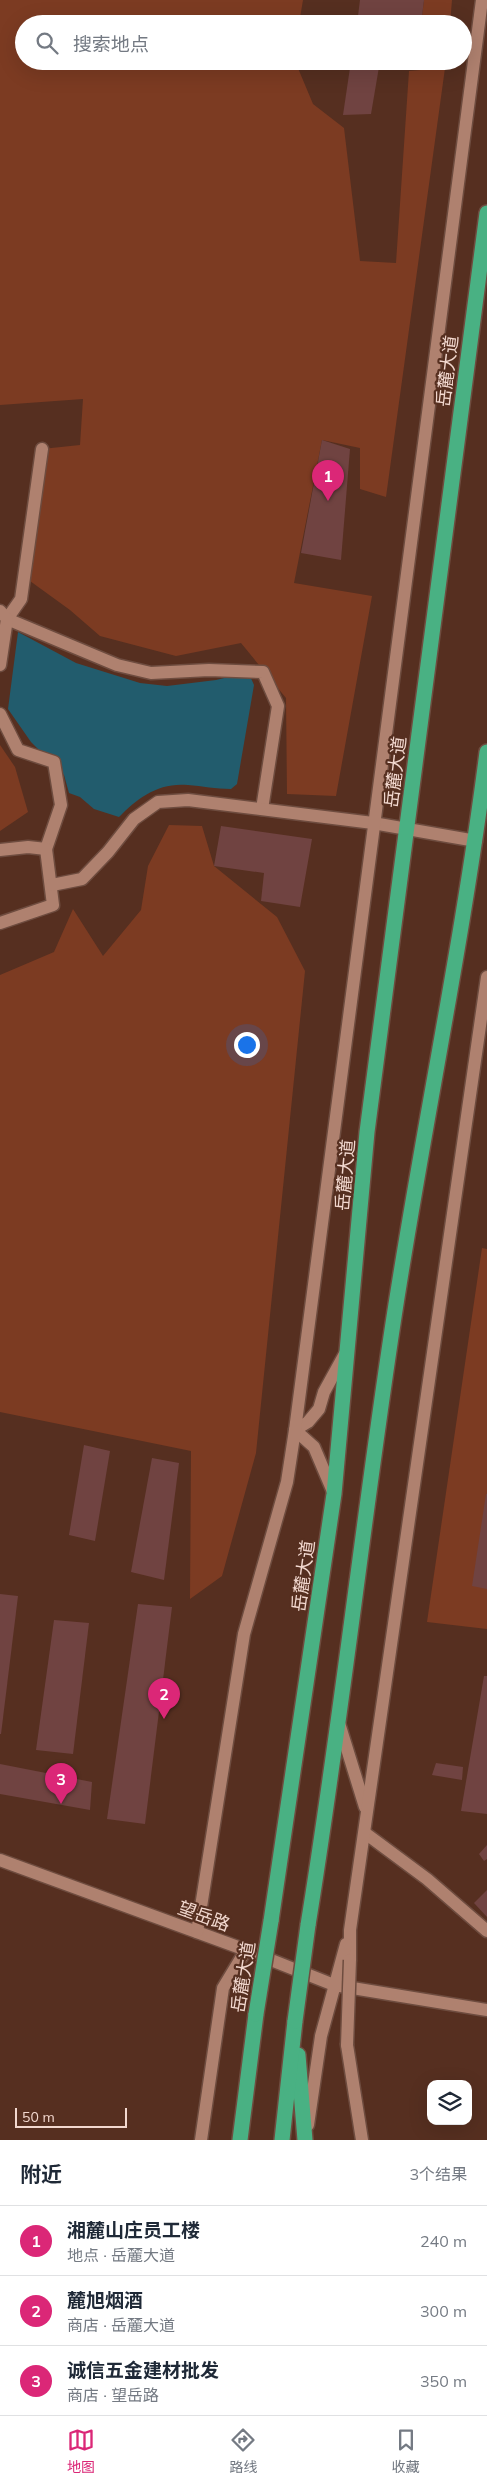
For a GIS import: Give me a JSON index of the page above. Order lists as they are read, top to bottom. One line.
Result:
{"streets":{"highway":["岳麓大道"],"street":["望岳路"]},"scale_bar":"50 m","page":{"search":"搜索地点","pins":["1","2","3"],"scale":"50 m","heading":["附近","3个结果"],"list":[{"mark":"1","name":"湘麓山庄员工楼","note":"地点 · 岳麓大道","value":"240 m"},{"mark":"2","name":"麓旭烟酒","note":"商店 · 岳麓大道","value":"300 m"},{"mark":"3","name":"诚信五金建材批发","note":"商店 · 望岳路","value":"350 m"}],"nav":["地图","路线","收藏"]}}
